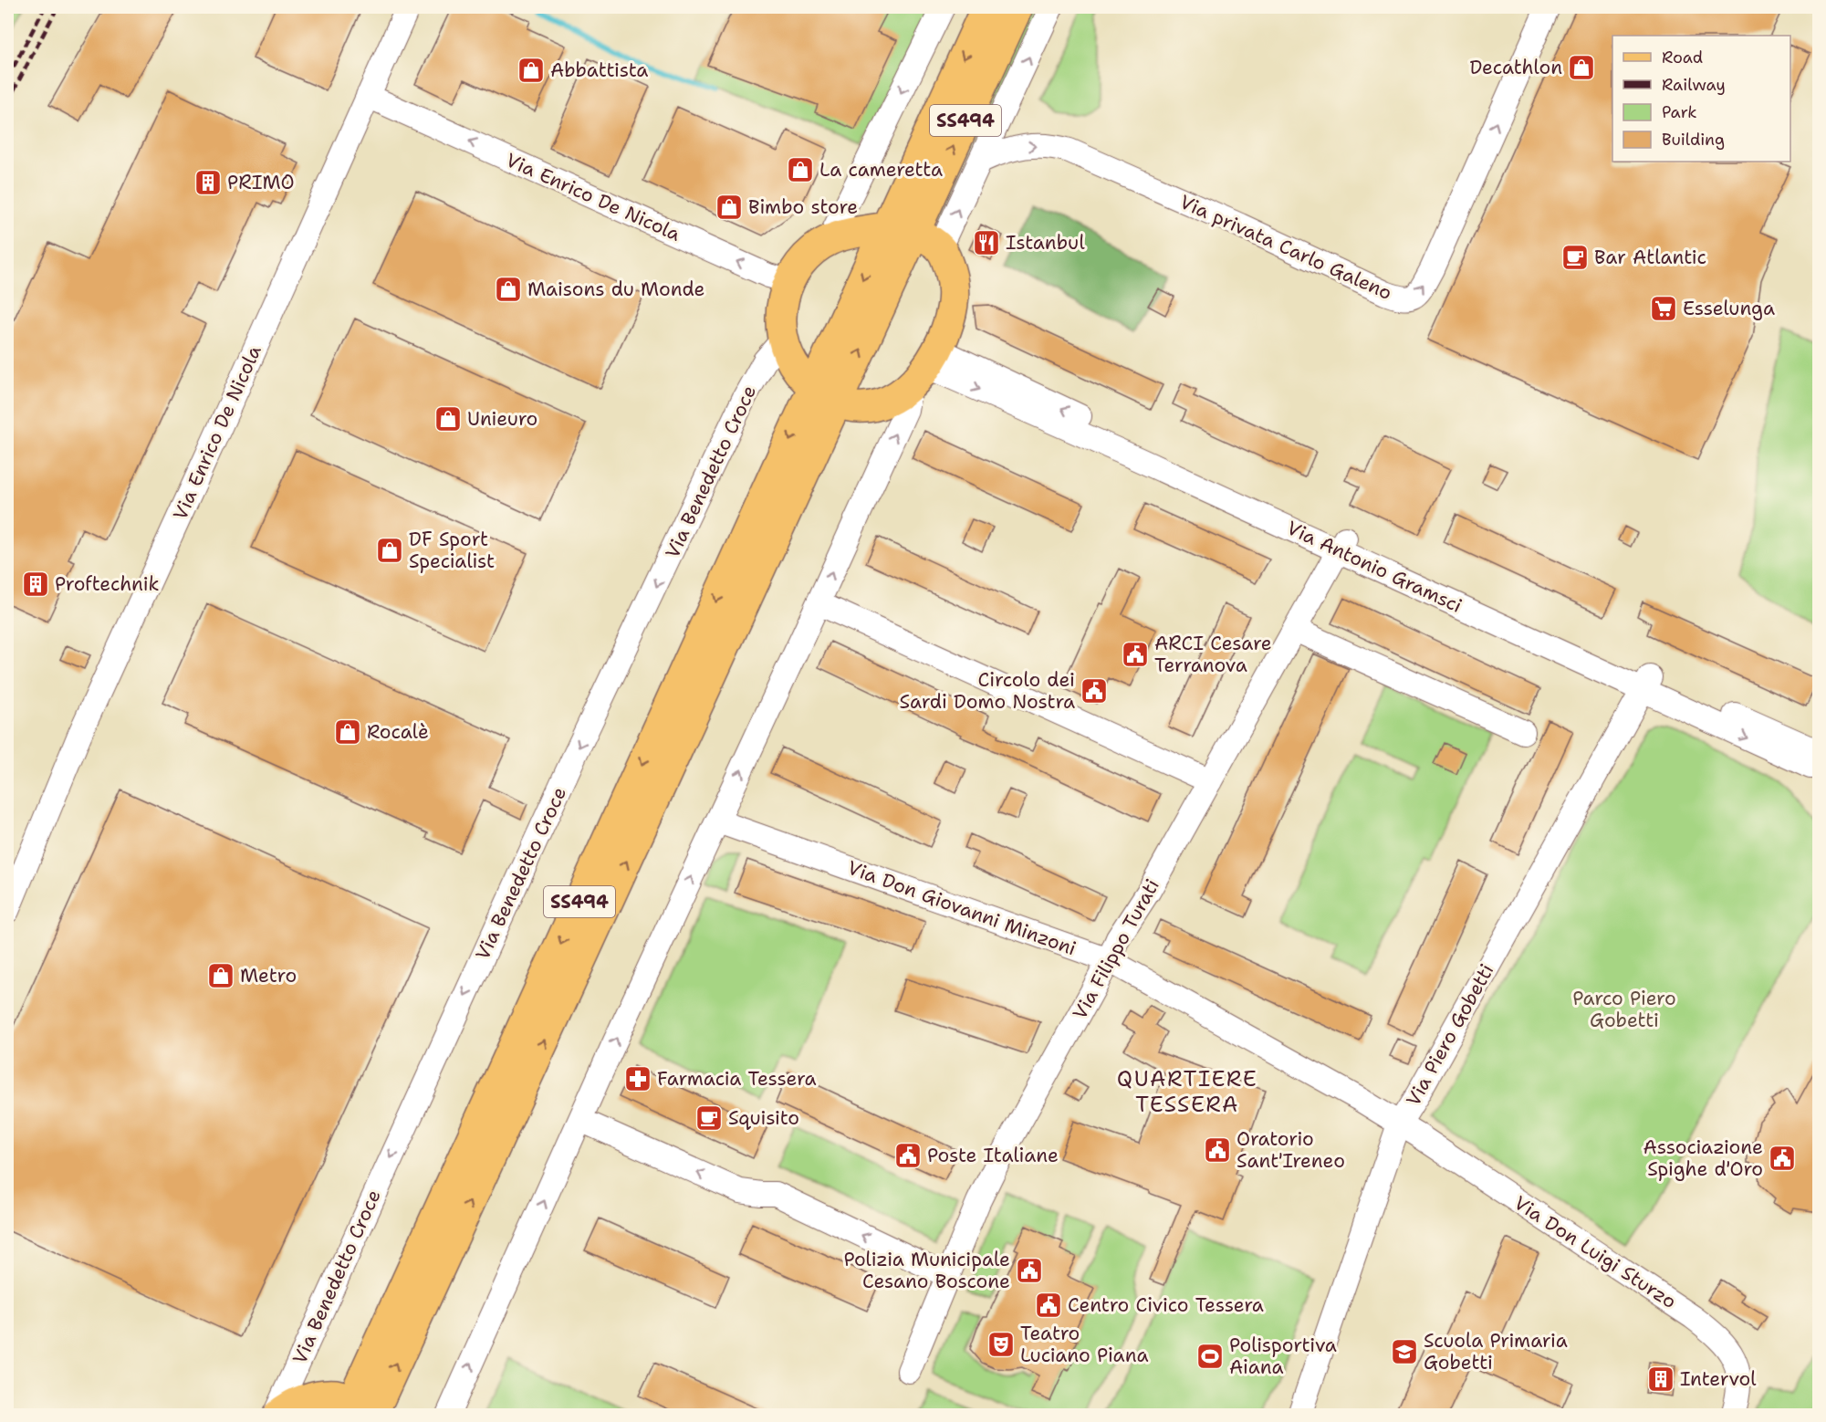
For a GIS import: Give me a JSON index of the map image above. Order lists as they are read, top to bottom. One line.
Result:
{"streets":{"main road":["SS494","Via Benedetto Croce"],"street":["Via Enrico De Nicola","Via privata Carlo Galeno","Via Antonio Gramsci","Via Don Giovanni Minzoni","Via Filippo Turati","Via Piero Gobetti","Via Don Luigi Sturzo"]},"crossings":[["SS494","Via Benedetto Croce"],["Via Antonio Gramsci","Via Filippo Turati"],["Via Antonio Gramsci","Via Piero Gobetti"],["Via Don Giovanni Minzoni","Via Filippo Turati"],["Via Don Giovanni Minzoni","Via Piero Gobetti"],["Via Don Giovanni Minzoni","Via Don Luigi Sturzo"],["Via Piero Gobetti","Via Don Luigi Sturzo"]],"districts":["QUARTIERE TESSERA"],"parks":["Parco Piero Gobetti"],"places":{"shop":["Decathlon","Abbattista","La cameretta","Bimbo store","Maisons du Monde","Unieuro","DF Sport Specialist","Rocalè","Metro"],"building":["PRIMO","Proftechnik","Intervol"],"restaurant":["Istanbul"],"cafe":["Bar Atlantic","Squisito"],"supermarket":["Esselunga"],"public building":["ARCI Cesare Terranova","Circolo dei Sardi Domo Nostra","Oratorio Sant'Ireneo","Poste Italiane","Associazione Spighe d'Oro","Polizia Municipale Cesano Boscone","Centro Civico Tessera"],"pharmacy":["Farmacia Tessera"],"theatre":["Teatro Luciano Piana"],"school or university":["Scuola Primaria Gobetti"],"sports":["Polisportiva Aiana"]},"legend":["Road","Railway","Park","Building"]}
